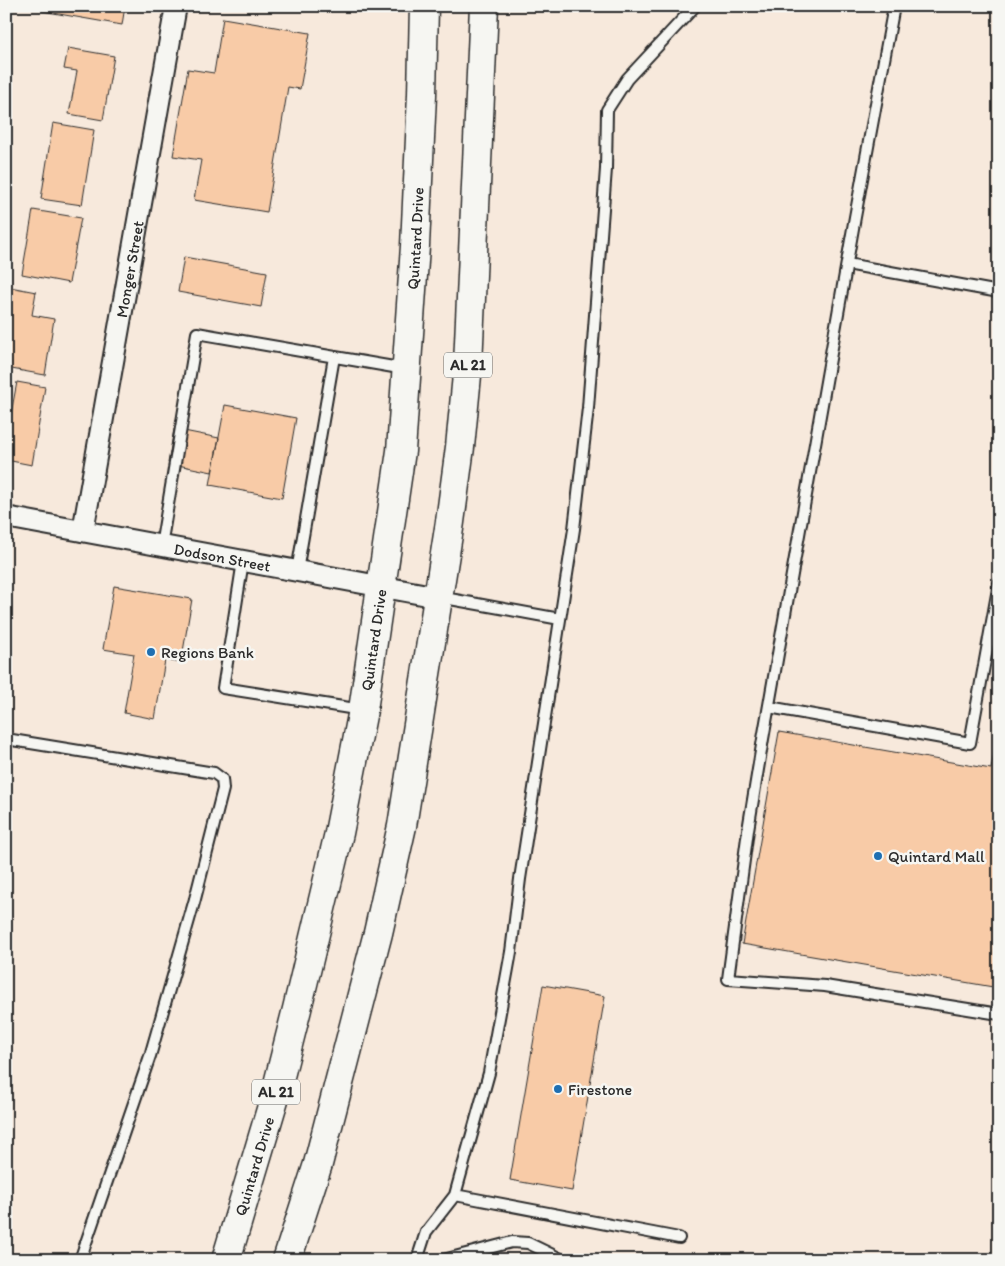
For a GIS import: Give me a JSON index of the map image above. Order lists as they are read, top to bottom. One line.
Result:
{"streets":{"highway":["Quintard Drive","AL 21"],"street":["Monger Street","Dodson Street"]},"crossings":[["Quintard Drive","Dodson Street"],["Monger Street","Dodson Street"],["AL 21","Dodson Street"]],"places":["Regions Bank","Quintard Mall","Firestone"]}
